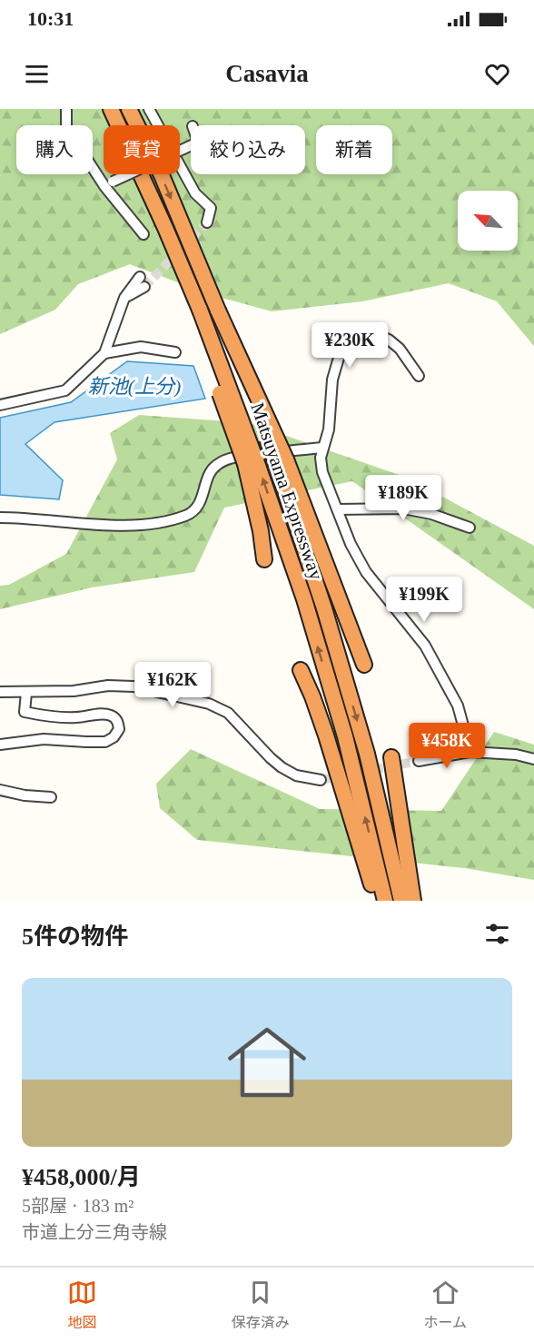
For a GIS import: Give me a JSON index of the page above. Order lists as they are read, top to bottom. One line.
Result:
{"streets":{"highway":["Matsuyama Expressway"]},"water":["新池(上分)"],"north":"top left","page":{"status":"10:31","header":"Casavia","chip":["購入","賃貸","絞り込み","新着"],"price":["¥230K","¥189K","¥199K","¥162K","¥458K"],"heading":"5件の物件","list":[{"name":"¥458,000/月","note":"5部屋 · 183 m² · 市道上分三角寺線"}],"tabs":["地図","保存済み","ホーム"]}}
